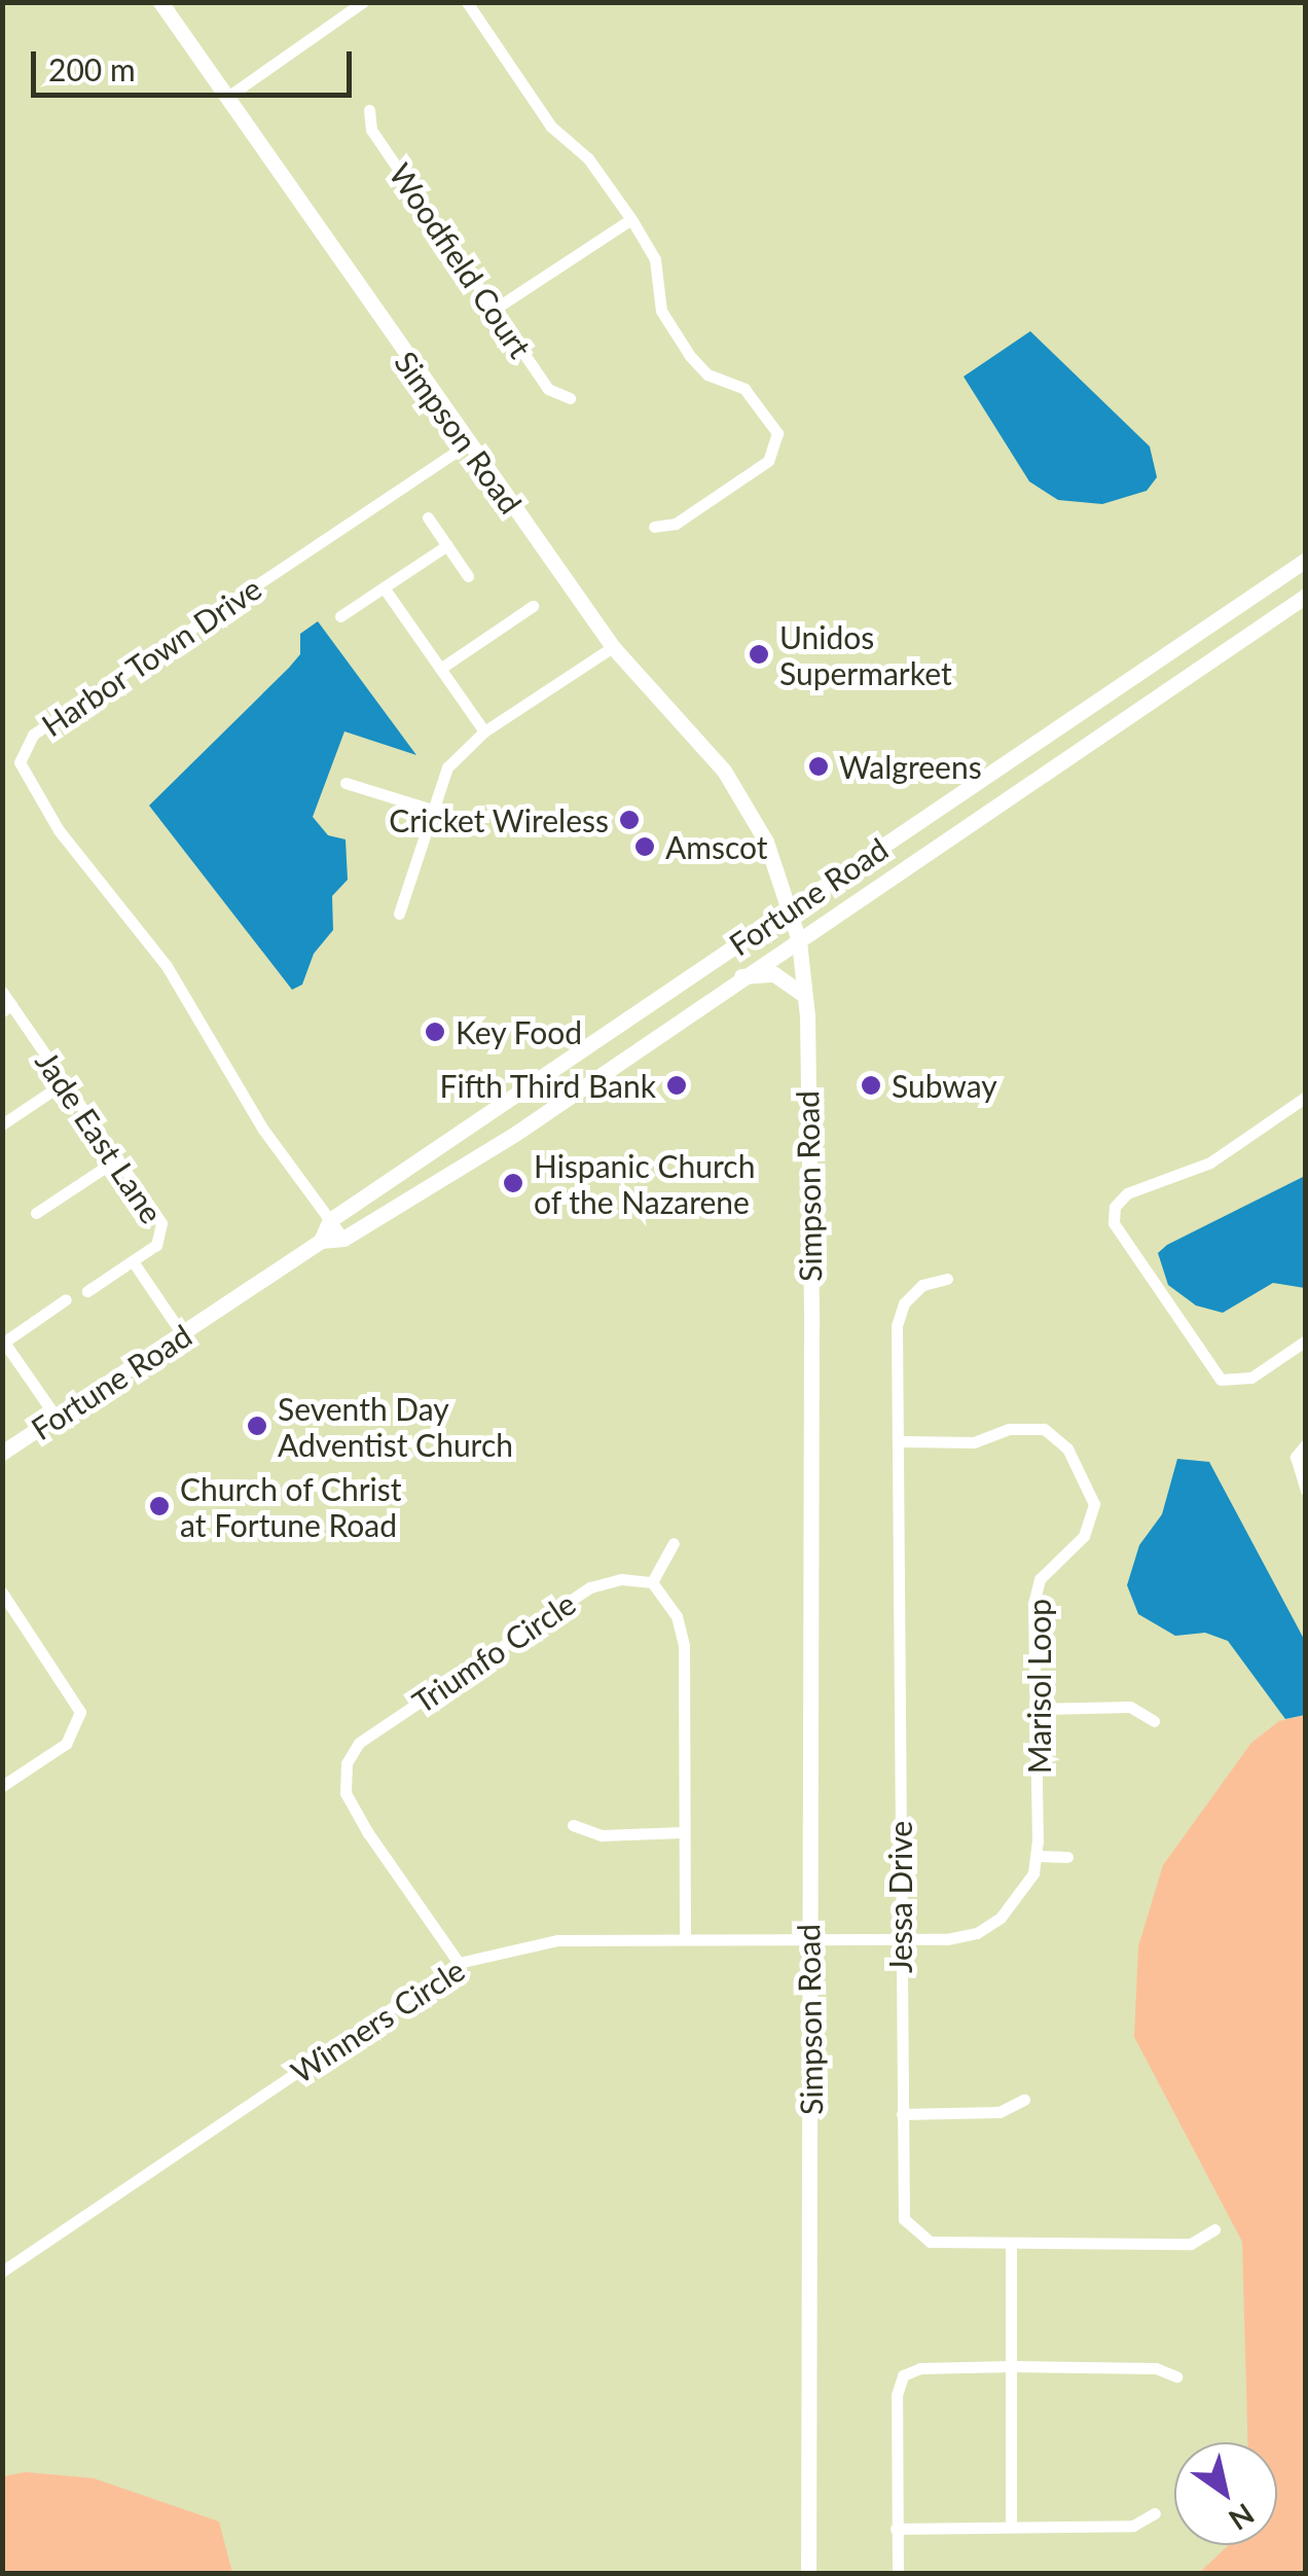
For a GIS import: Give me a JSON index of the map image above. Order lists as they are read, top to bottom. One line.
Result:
{"streets":{"main road":["Simpson Road","Fortune Road"],"street":["Woodfield Court","Harbor Town Drive","Jade East Lane","Triumfo Circle","Marisol Loop","Jessa Drive","Winners Circle"]},"crossings":[["Simpson Road","Harbor Town Drive"],["Simpson Road","Fortune Road"],["Simpson Road","Marisol Loop"],["Simpson Road","Winners Circle"],["Harbor Town Drive","Fortune Road"],["Fortune Road","Jade East Lane"],["Triumfo Circle","Winners Circle"],["Marisol Loop","Jessa Drive"],["Marisol Loop","Winners Circle"]],"places":["Unidos Supermarket","Walgreens","Cricket Wireless","Amscot","Key Food","Fifth Third Bank","Subway","Hispanic Church of the Nazarene","Seventh Day Adventist Church","Church of Christ at Fortune Road"],"scale_bar":"200 m","north":"bottom right"}
